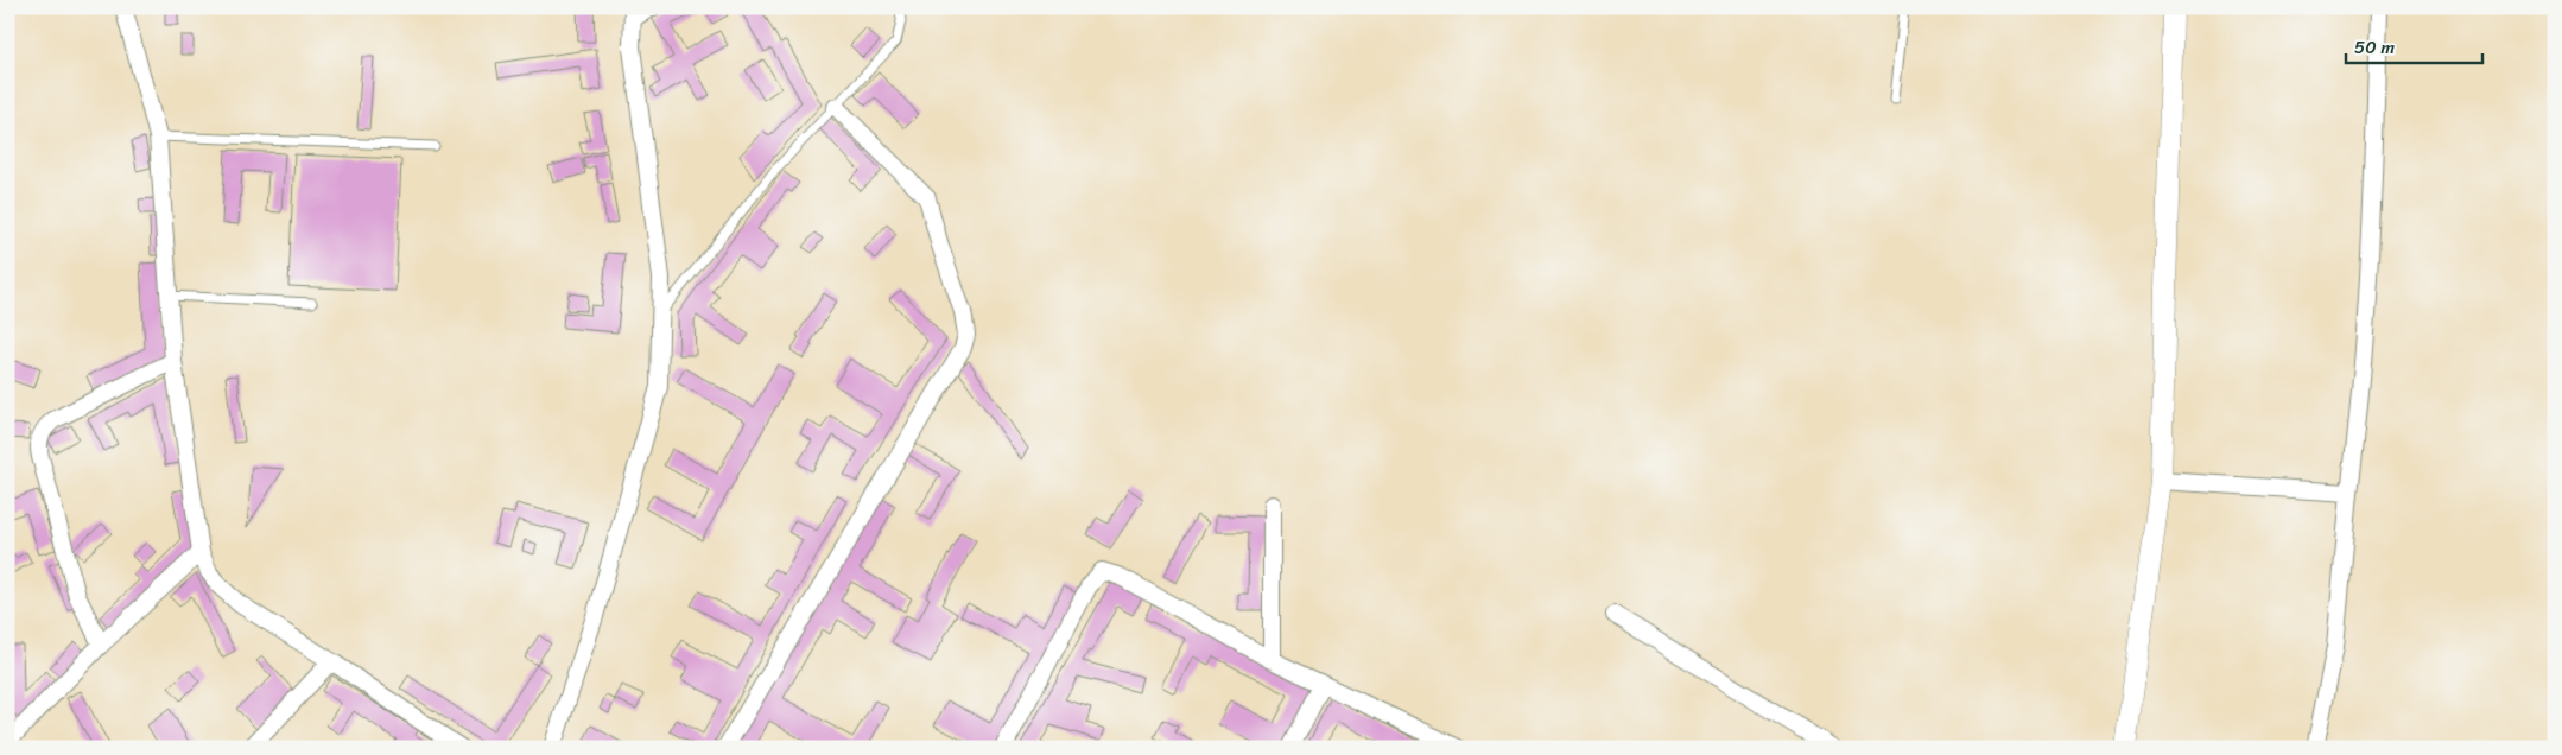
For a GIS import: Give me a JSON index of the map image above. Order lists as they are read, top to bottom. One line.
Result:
{"scale_bar":"50 m"}
